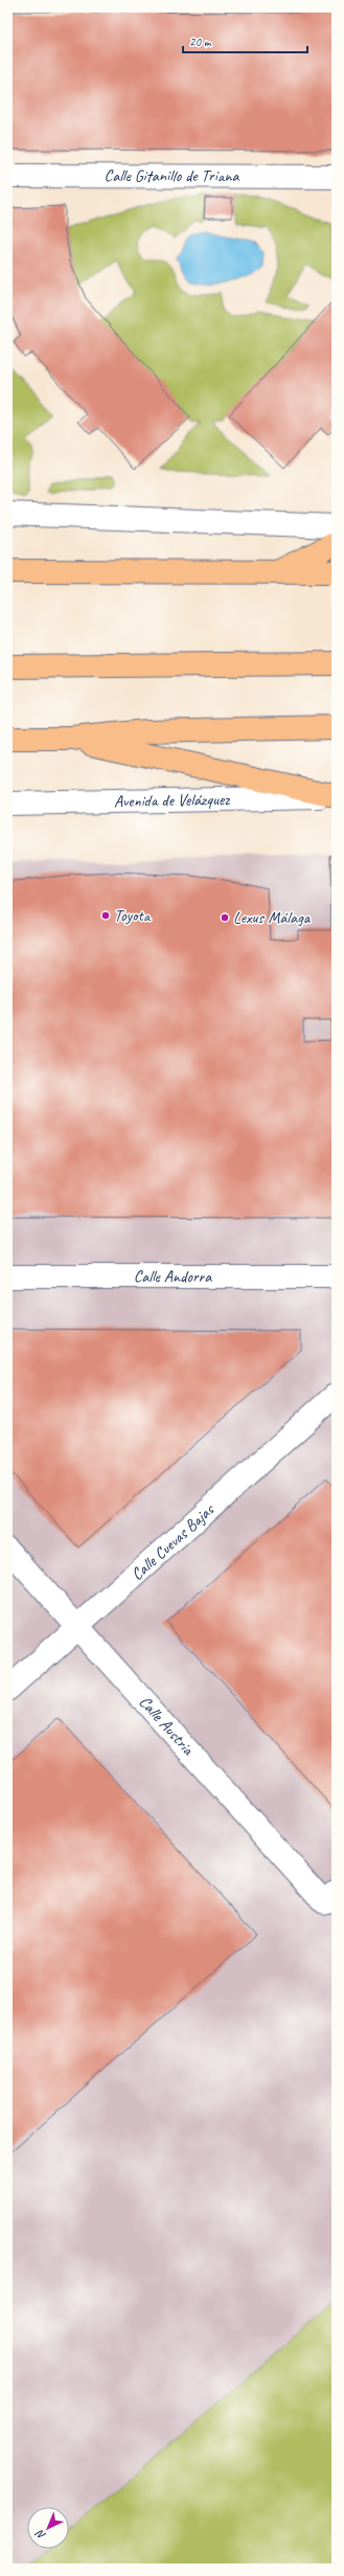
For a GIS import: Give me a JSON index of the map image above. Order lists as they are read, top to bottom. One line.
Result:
{"streets":{"street":["Calle Gitanillo de Triana","Avenida de Velázquez","Calle Andorra","Calle Cuevas Bajas","Calle Austria"]},"crossings":[["Calle Cuevas Bajas","Calle Austria"]],"places":["Toyota","Lexus Málaga"],"scale_bar":"20 m","north":"bottom left"}
